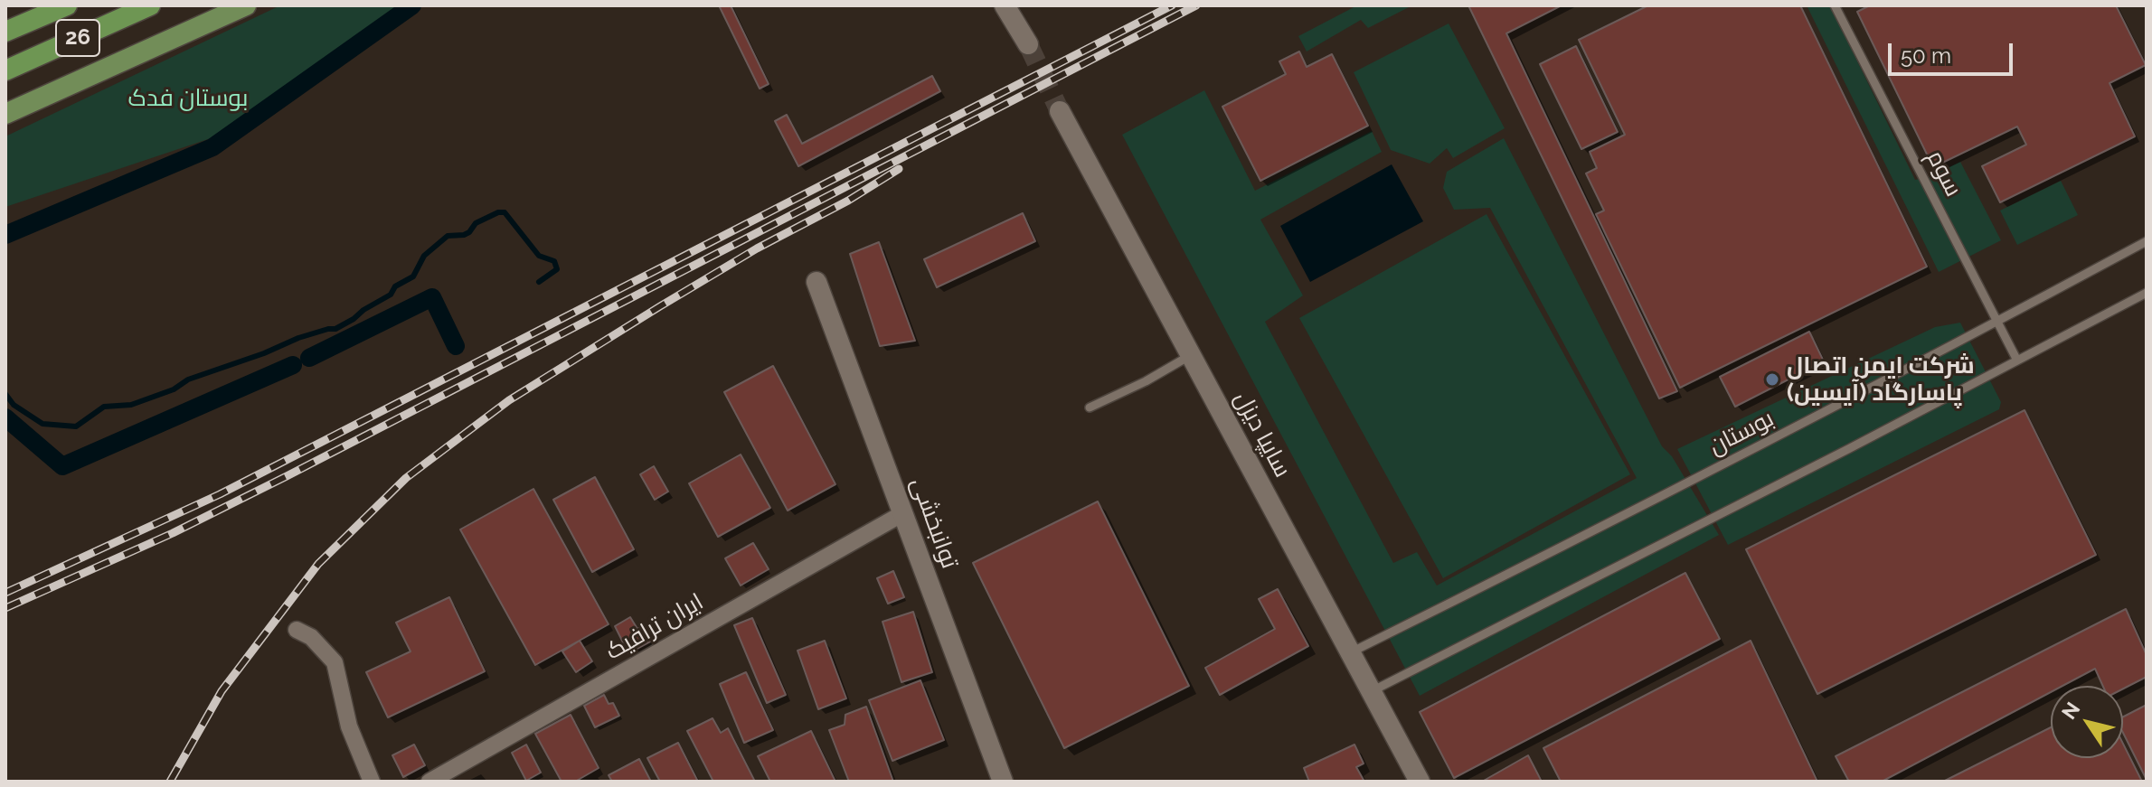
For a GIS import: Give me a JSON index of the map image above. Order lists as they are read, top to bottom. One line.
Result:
{"streets":{"highway":["26"],"street":["سایپا دیزل","توانبخشی","ایران ترافیک"],"lane":["سوم","بوستان"]},"crossings":[["سوم","بوستان"],["بوستان","سایپا دیزل"],["توانبخشی","ایران ترافیک"]],"parks":["بوستان فدک"],"places":["شرکت ایمن اتصال پاسارگاد (آیسین)"],"scale_bar":"50 m","north":"top left"}
